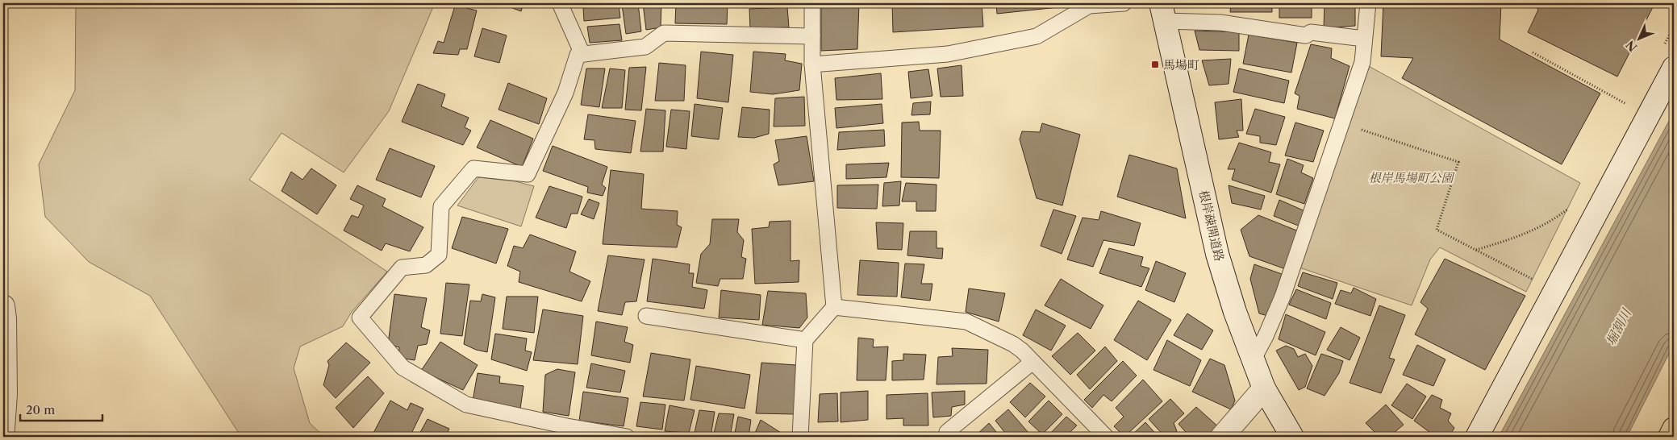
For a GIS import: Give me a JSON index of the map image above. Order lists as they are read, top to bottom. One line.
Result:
{"streets":{"street":["根岸疎開道路"]},"water":["堀割川"],"parks":["根岸馬場町公園"],"places":{"transit":["馬場町"]},"scale_bar":"20 m","north":"bottom left"}
